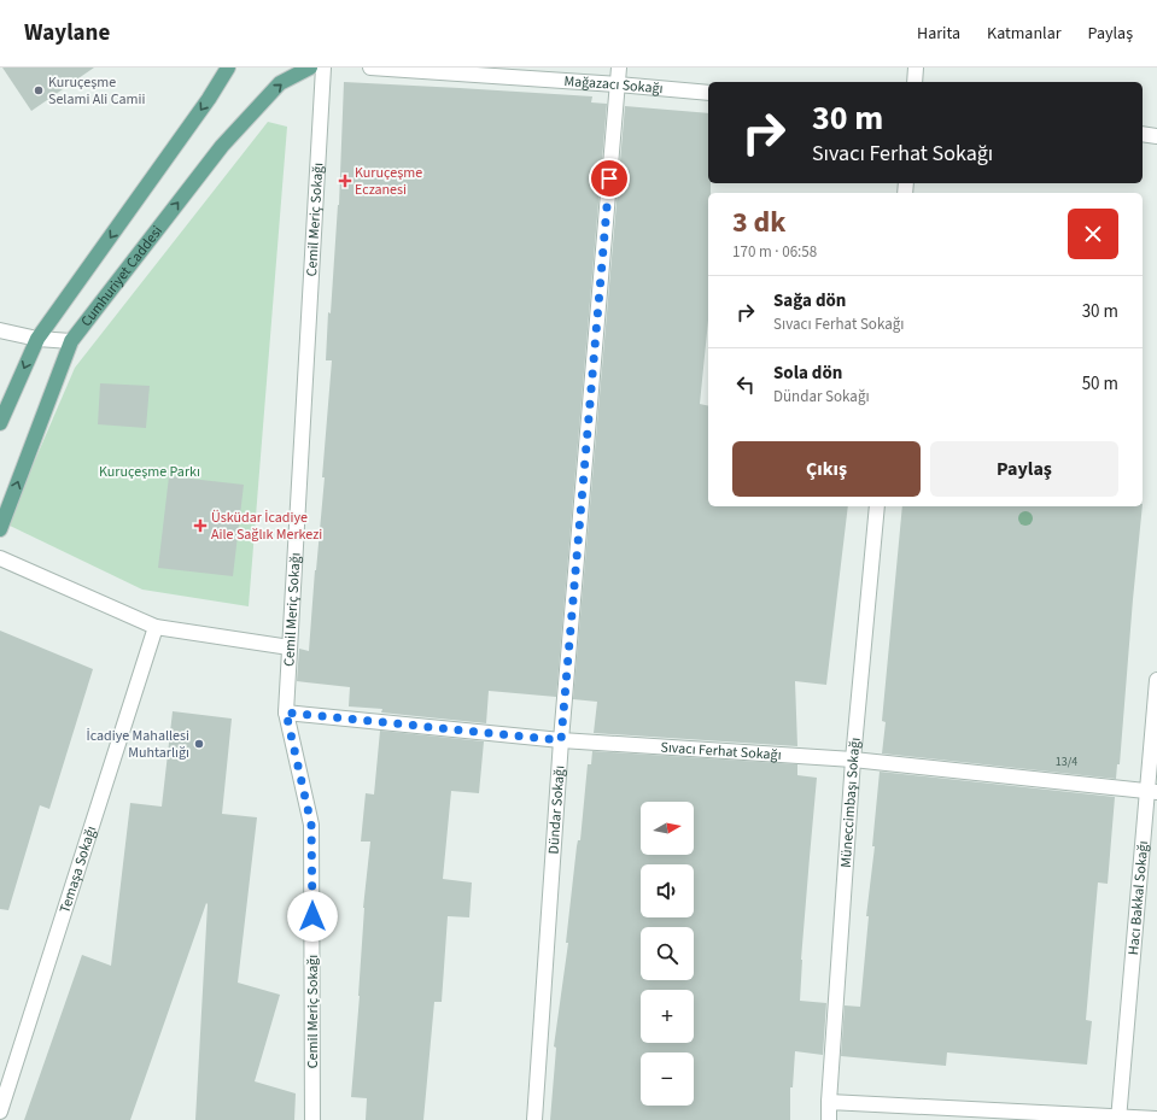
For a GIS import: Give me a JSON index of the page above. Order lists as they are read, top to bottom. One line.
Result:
{"streets":{"main road":["Cumhuriyet Caddesi"],"street":["Mağazacı Sokağı","Cemil Meriç Sokağı","Sıvacı Ferhat Sokağı","Müneccimbaşı Sokağı","Dündar Sokağı","Temaşa Sokağı","Hacı Bakkal Sokağı"]},"crossings":[["Mağazacı Sokağı","Dündar Sokağı"],["Cemil Meriç Sokağı","Sıvacı Ferhat Sokağı"],["Sıvacı Ferhat Sokağı","Müneccimbaşı Sokağı"],["Sıvacı Ferhat Sokağı","Dündar Sokağı"],["Sıvacı Ferhat Sokağı","Hacı Bakkal Sokağı"]],"parks":["Kuruçeşme Parkı"],"places":{"other":["Kuruçeşme Selami Ali Camii","İcadiye Mahallesi Muhtarlığı"],"health":["Kuruçeşme Eczanesi","Üsküdar İcadiye Aile Sağlık Merkezi"]},"house_numbers":["13/4"],"north":"right","page":{"header":"Waylane","nav":["Harita","Katmanlar","Paylaş"],"turn":["30 m","Sıvacı Ferhat Sokağı"],"heading":["3 dk","170 m · 06:58"],"list":[{"name":"Sağa dön","note":"Sıvacı Ferhat Sokağı","value":"30 m"},{"name":"Sola dön","note":"Dündar Sokağı","value":"50 m"}],"buttons":["Çıkış","Paylaş"],"map_buttons":["+","−"]}}
